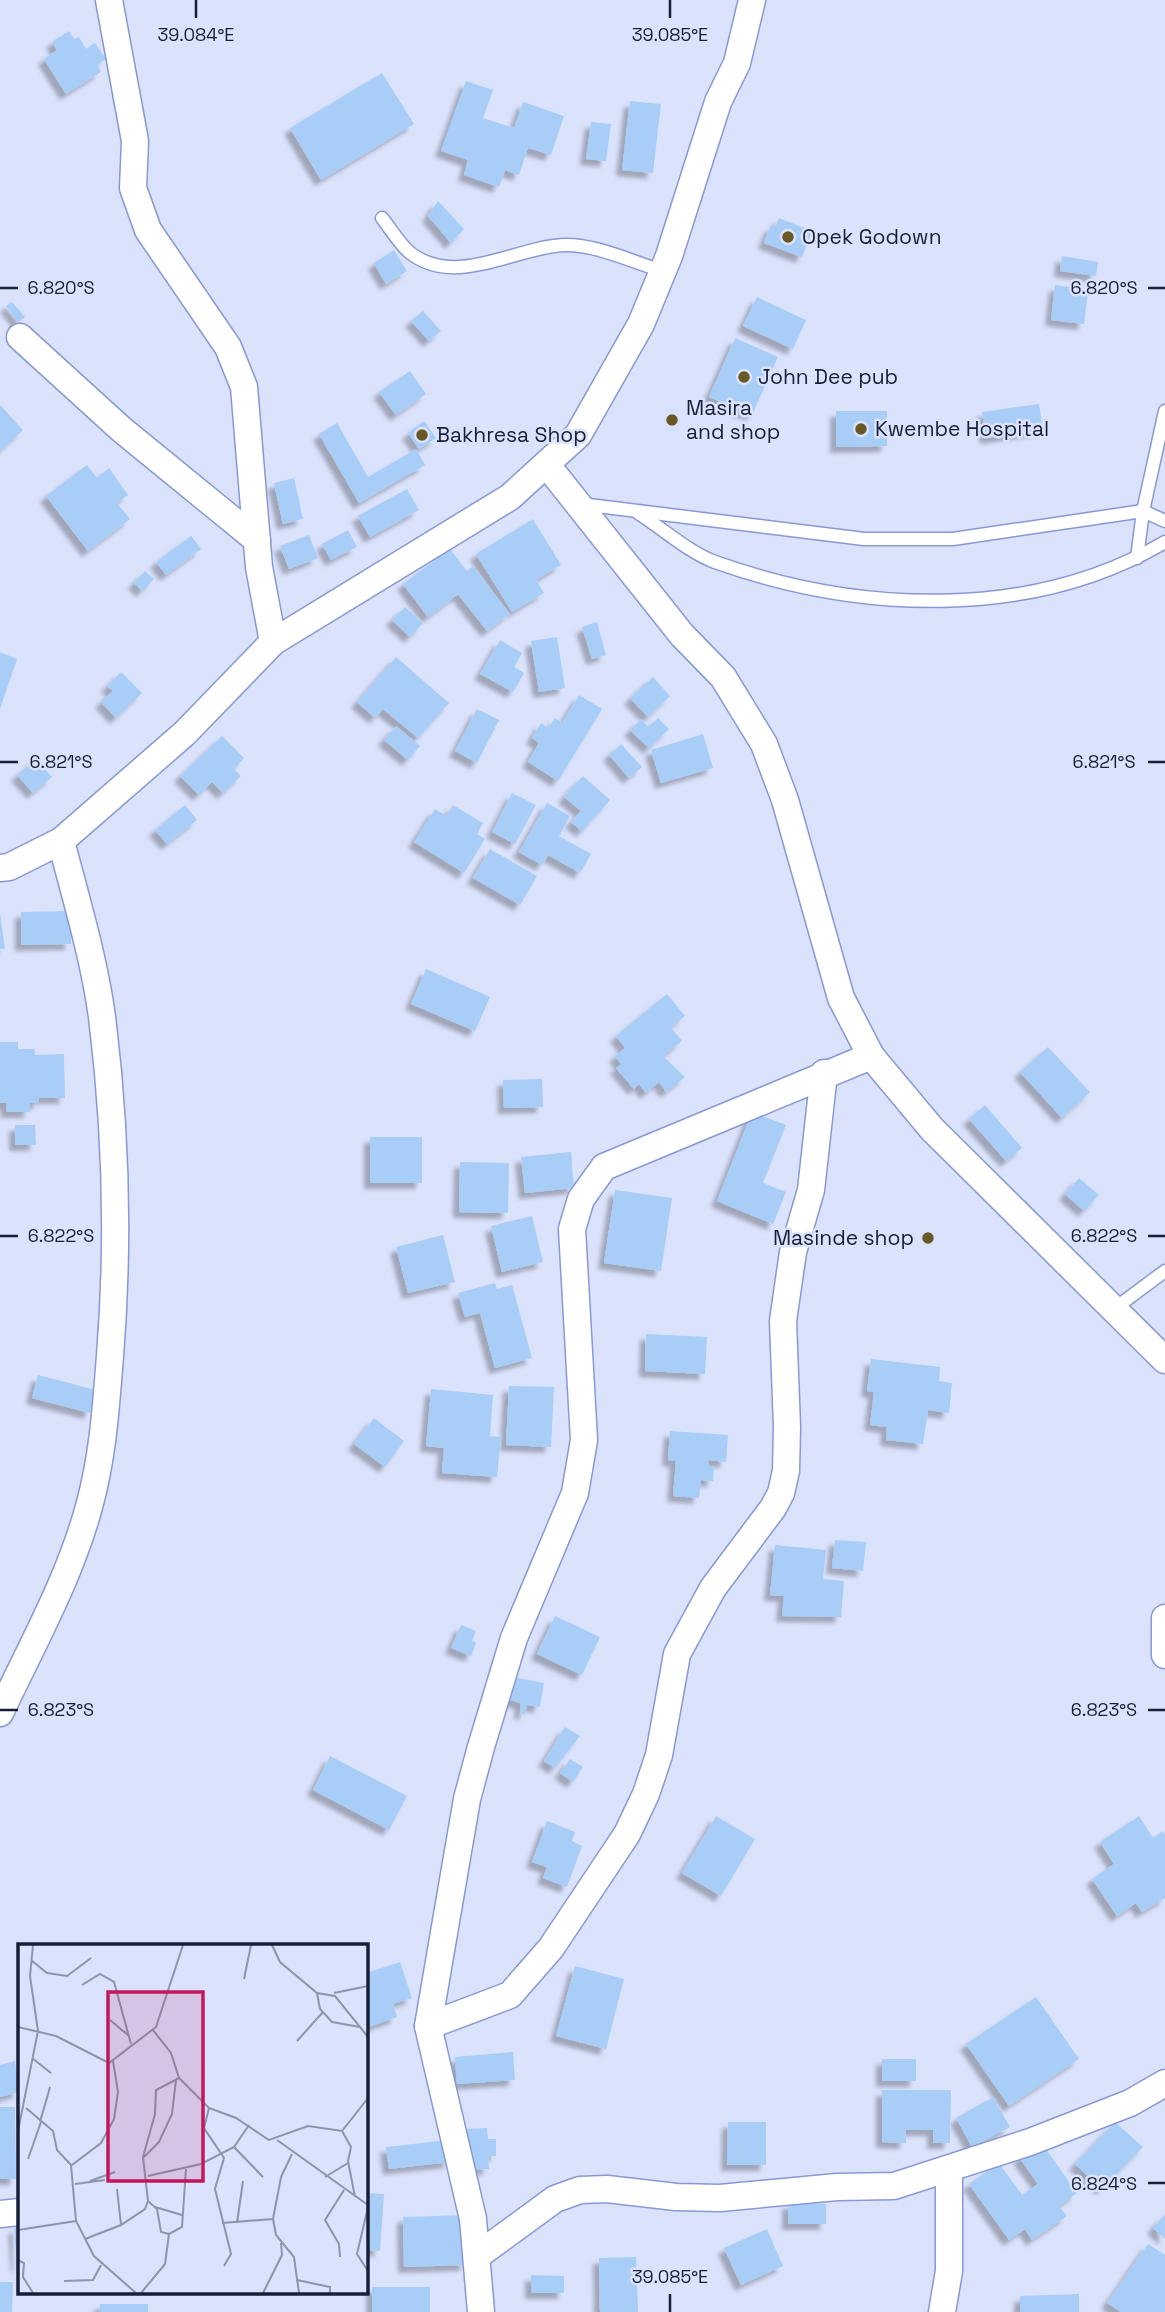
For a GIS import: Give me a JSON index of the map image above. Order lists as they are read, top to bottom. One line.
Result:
{"places":["Opek Godown","John Dee pub","Masira and shop","Kwembe Hospital","Bakhresa Shop","Masinde shop"],"coordinates":["39.084°E","39.085°E","6.820°S","6.821°S","6.822°S","6.823°S","6.824°S"]}
